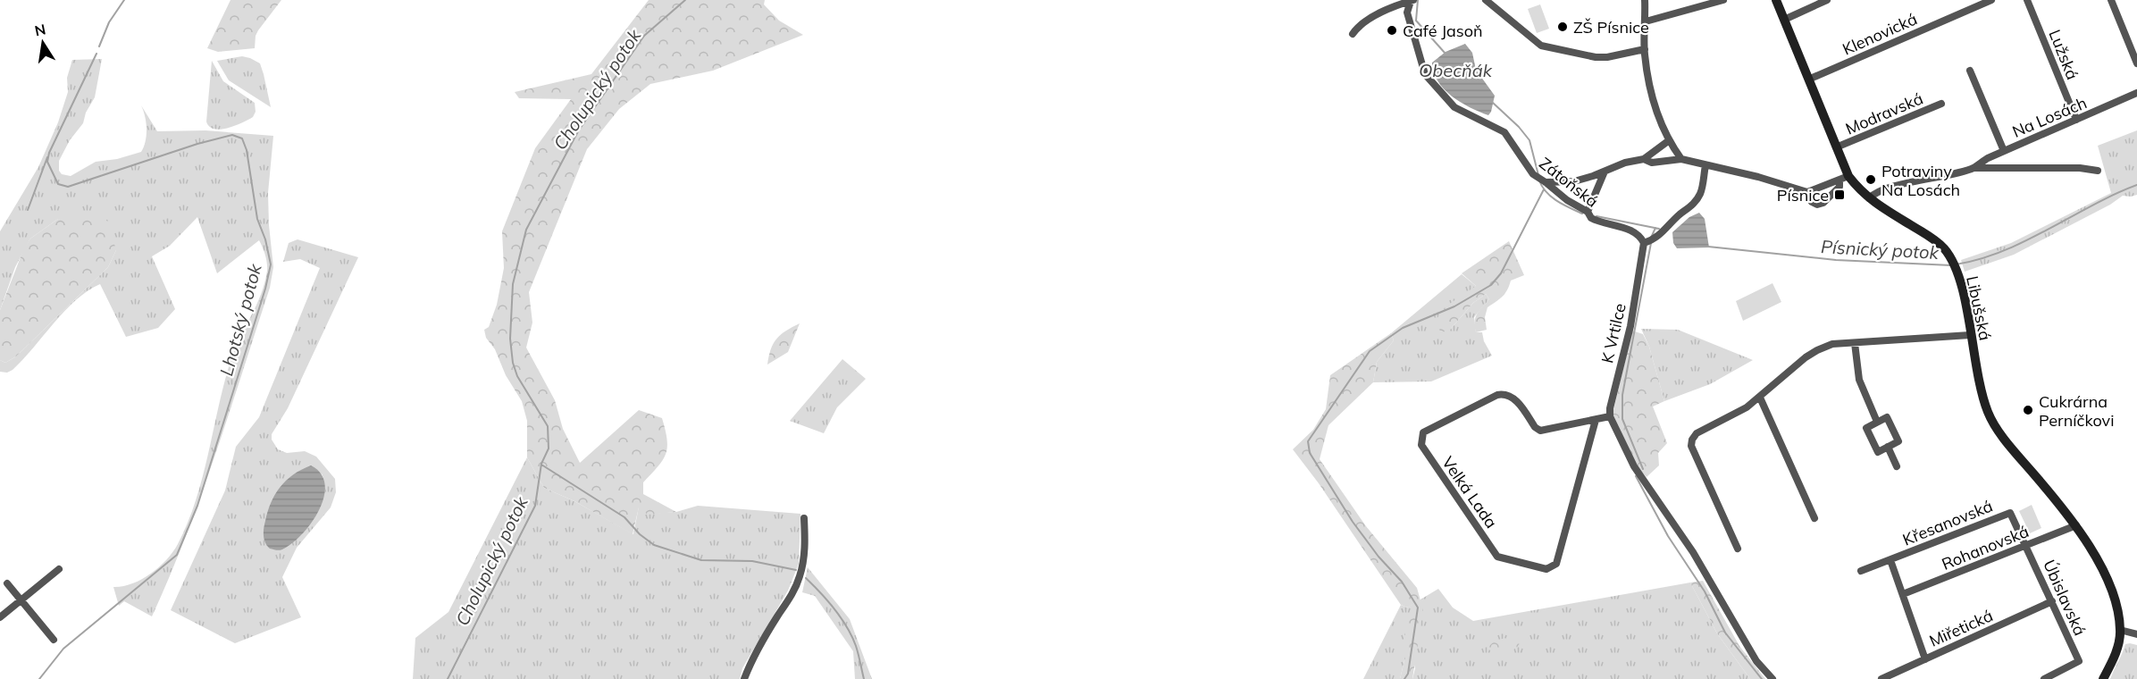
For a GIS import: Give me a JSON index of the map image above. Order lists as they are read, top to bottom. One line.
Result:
{"streets":{"street":["Klenovická","Lužská","Modravská","Na Losách","Zátoňská","Libušská","K Vrtilce","Velká Lada","Křesanovská","Rohanovská","Úbislavská","Miřetická"]},"crossings":[["Klenovická","Libušská"],["Lužská","Na Losách"],["Modravská","Libušská"],["Na Losách","Libušská"],["Zátoňská","K Vrtilce"],["Libušská","Rohanovská"],["K Vrtilce","Velká Lada"],["Křesanovská","Rohanovská"],["Křesanovská","Úbislavská"],["Rohanovská","Úbislavská"],["Úbislavská","Miřetická"]],"water":["Obecňák","Cholupický potok","Písnický potok","Lhotský potok"],"places":{"other":["ZŠ Písnice","Café Jasoň","Potraviny Na Losách","Cukrárna Perníčkovi"],"transit":["Písnice"]},"north":"top"}
